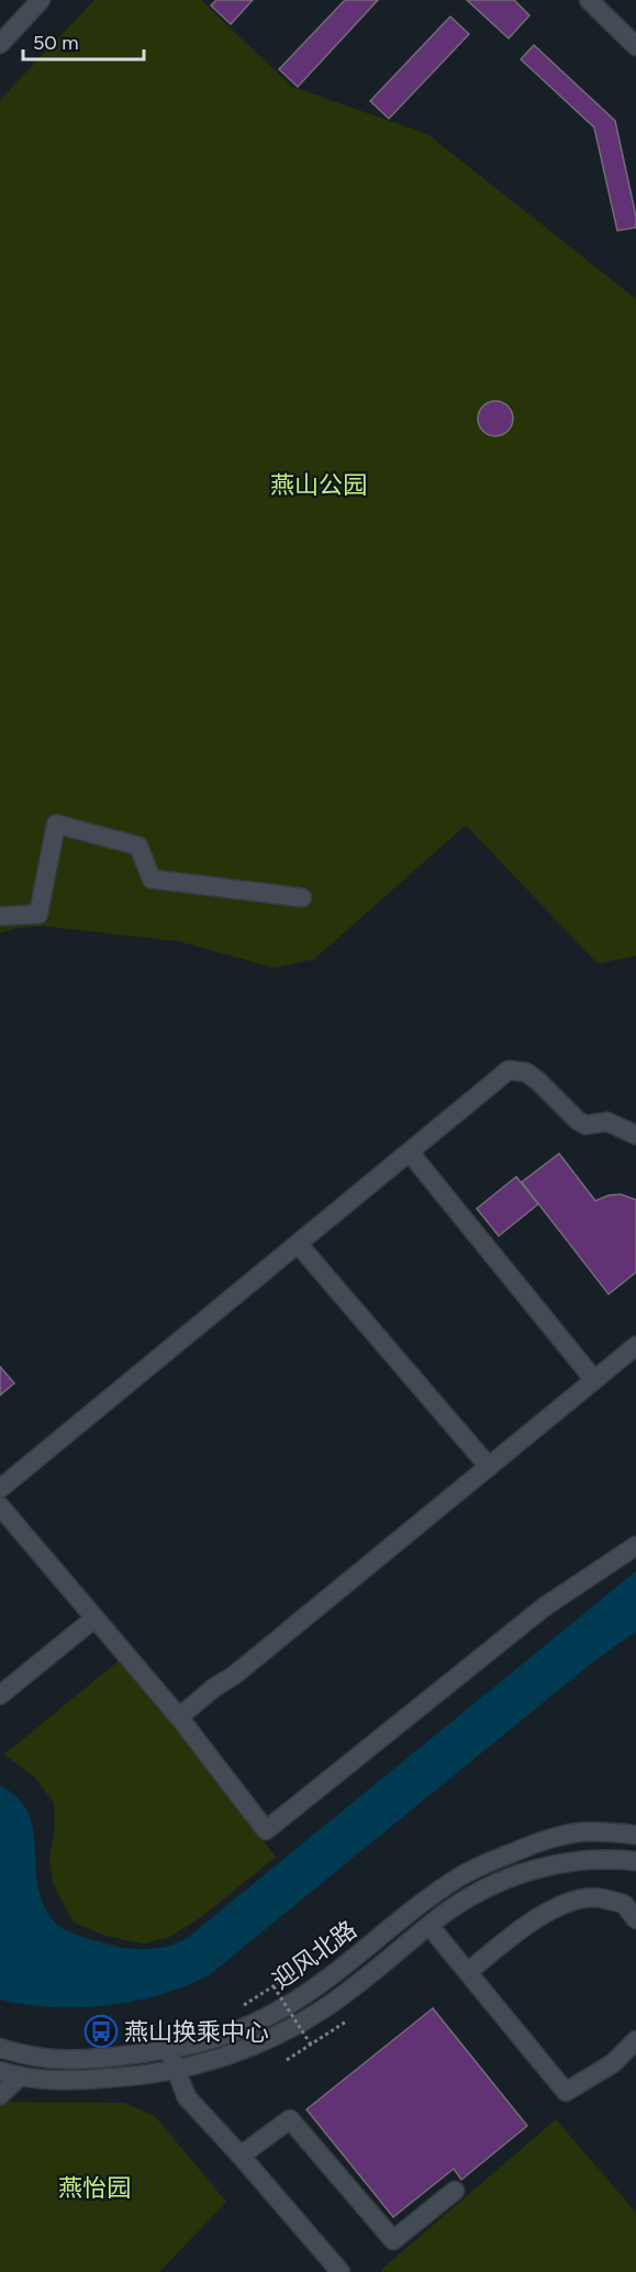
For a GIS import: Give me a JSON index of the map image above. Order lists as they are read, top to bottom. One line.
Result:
{"streets":{"street":["迎风北路"]},"parks":["燕山公园","燕怡园"],"places":{"bus stop":["燕山换乘中心"]},"scale_bar":"50 m"}
